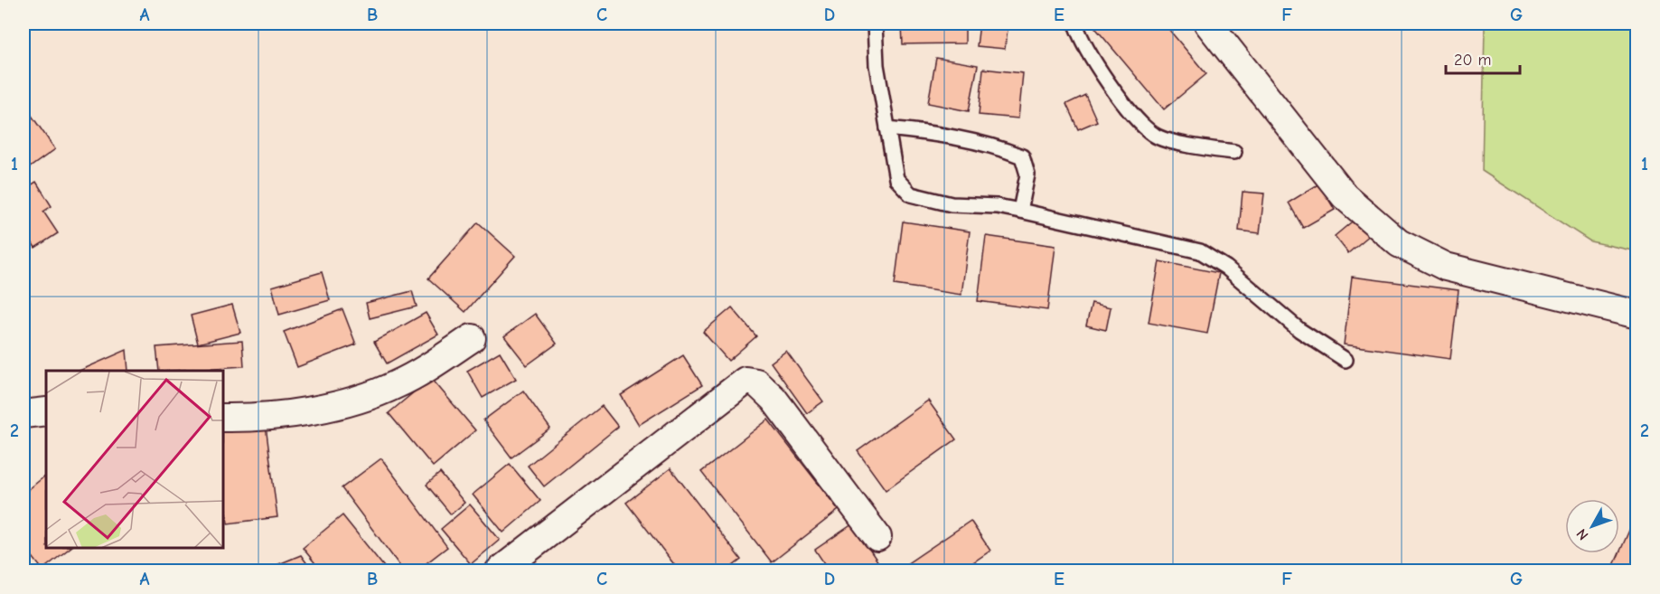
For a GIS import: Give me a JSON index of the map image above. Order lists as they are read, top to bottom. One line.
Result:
{"scale_bar":"20 m","north":"bottom left","grid":{"columns":["A","B","C","D","E","F","G"],"rows":["1","2"]}}
